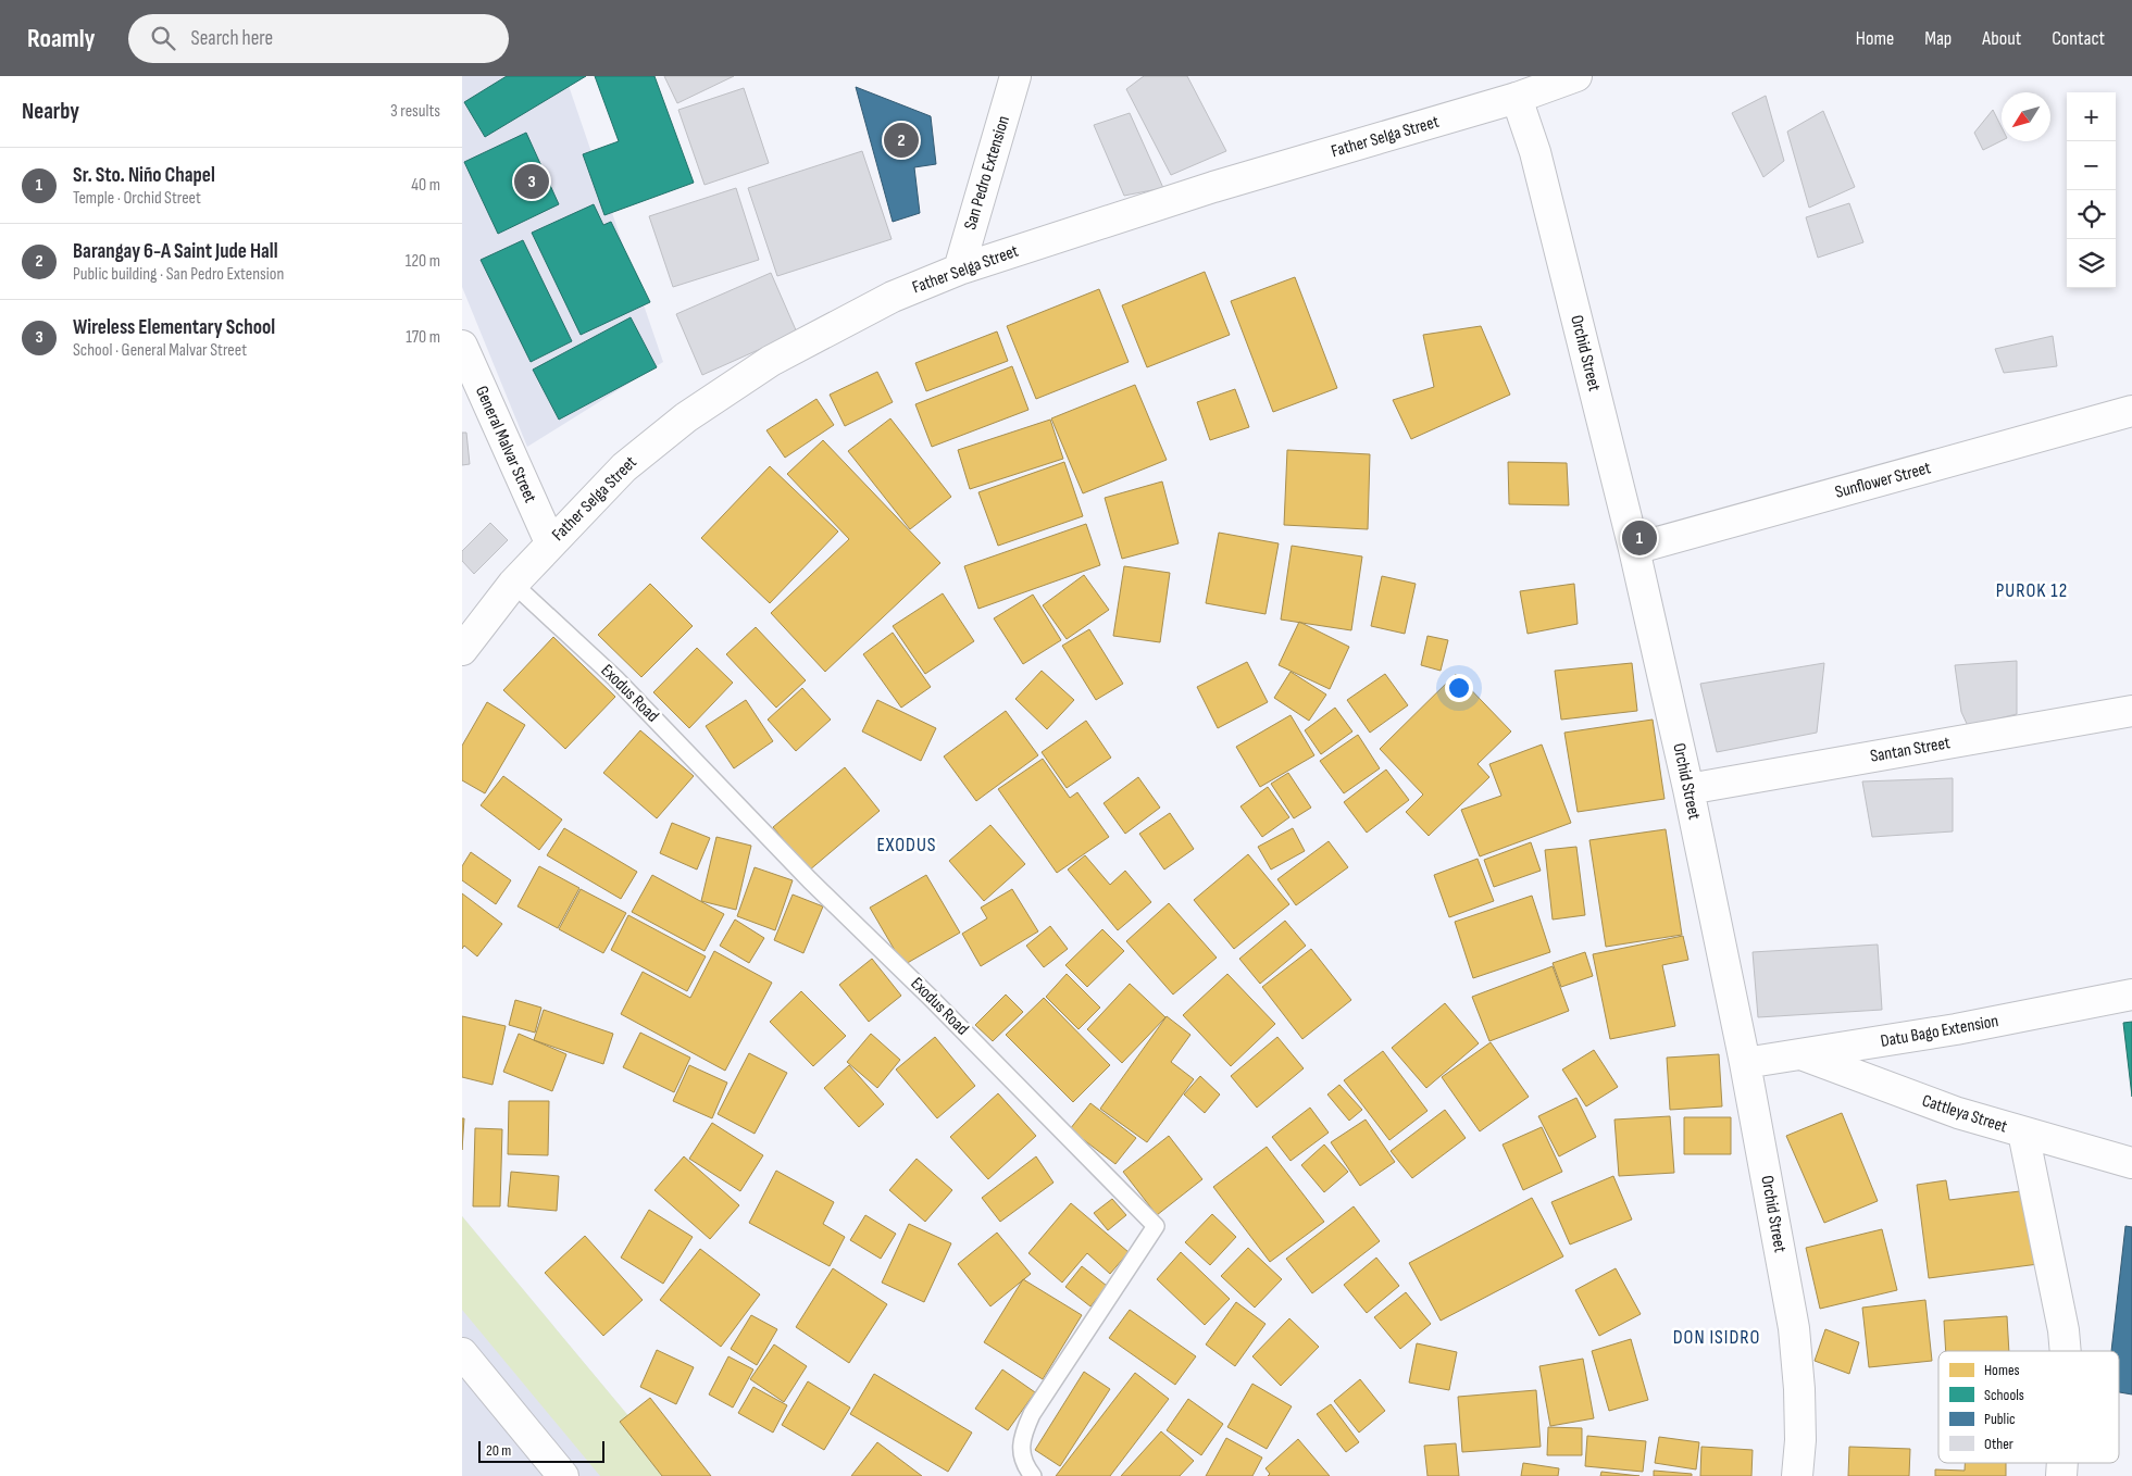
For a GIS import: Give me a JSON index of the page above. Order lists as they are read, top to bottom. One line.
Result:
{"streets":{"street":["Father Selga Street","San Pedro Extension","Orchid Street","General Malvar Street","Sunflower Street","Santan Street","Datu Bago Extension","Cattleya Street"],"lane":["Exodus Road"]},"crossings":[["Father Selga Street","San Pedro Extension"],["Father Selga Street","Orchid Street"],["Father Selga Street","General Malvar Street"],["Father Selga Street","Exodus Road"],["Orchid Street","Sunflower Street"],["Orchid Street","Santan Street"],["Orchid Street","Datu Bago Extension"],["Datu Bago Extension","Cattleya Street"]],"districts":["PUROK 12","EXODUS","DON ISIDRO"],"legend":["Homes","Schools","Public","Other"],"scale_bar":"20 m","north":"bottom left","page":{"header":"Roamly","search":"Search here","nav":["Home","Map","About","Contact"],"heading":["Nearby","3 results"],"map_buttons":["+","−"],"pins":["2","3","1"],"list":[{"mark":"1","name":"Sr. Sto. Niño Chapel","note":"Temple · Orchid Street","value":"40 m"},{"mark":"2","name":"Barangay 6-A Saint Jude Hall","note":"Public building · San Pedro Extension","value":"120 m"},{"mark":"3","name":"Wireless Elementary School","note":"School · General Malvar Street","value":"170 m"}],"scale":"20 m"}}
